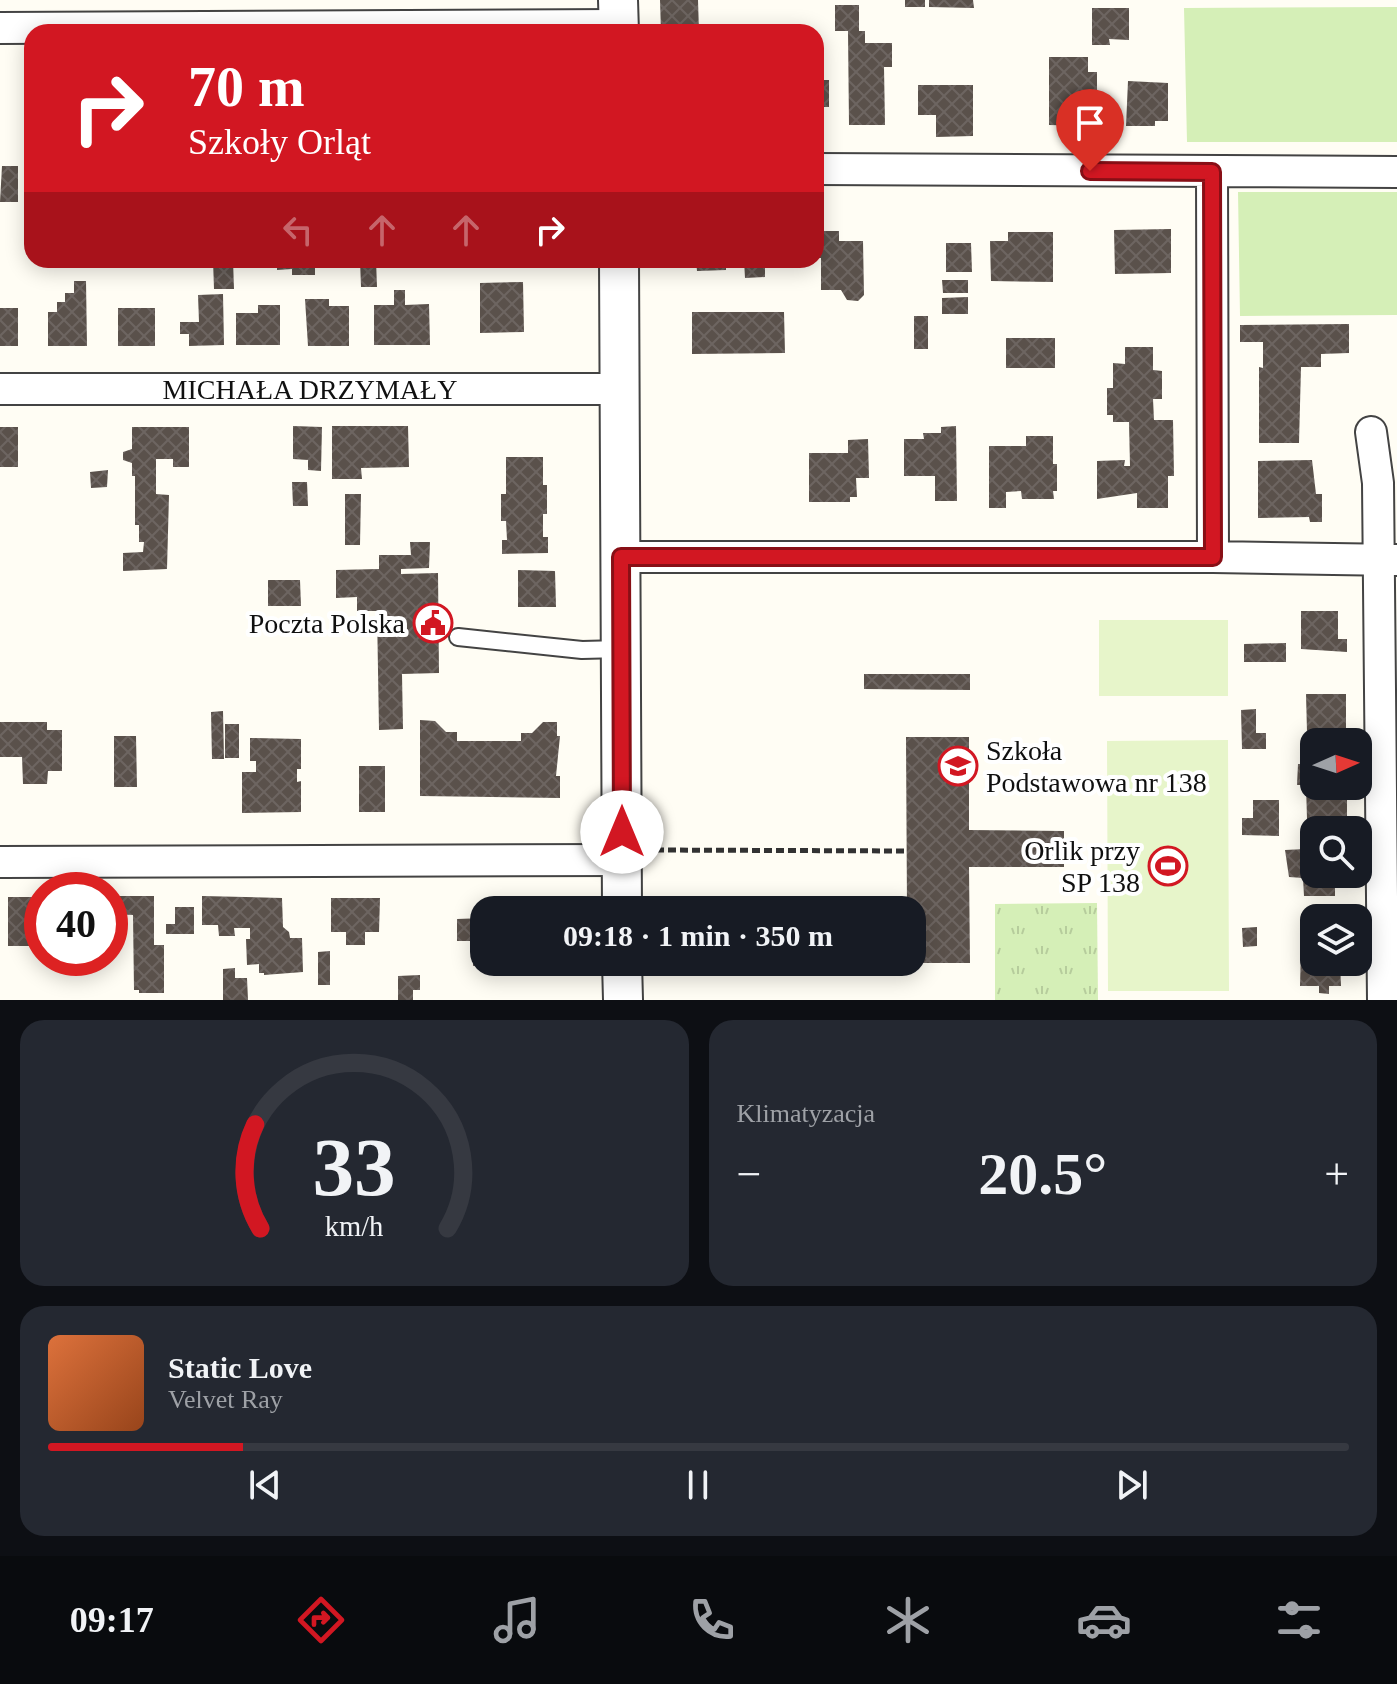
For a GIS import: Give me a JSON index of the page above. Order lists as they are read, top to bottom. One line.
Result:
{"streets":{"street":["MICHAŁA DRZYMAŁY"]},"places":{"public building":["Poczta Polska"],"school or university":["Szkoła Podstawowa nr 138"],"sports":["Orlik przy SP 138"]},"north":"right","page":{"turn":["70 m","Szkoły Orląt"],"limit":"40","trip":"09:18 · 1 min · 350 m","tile":"Klimatyzacja","heat":["−","20.5°","+"],"song":["Static Love","Velvet Ray"],"tabs":"09:17","gauge":["33","km/h"]}}
